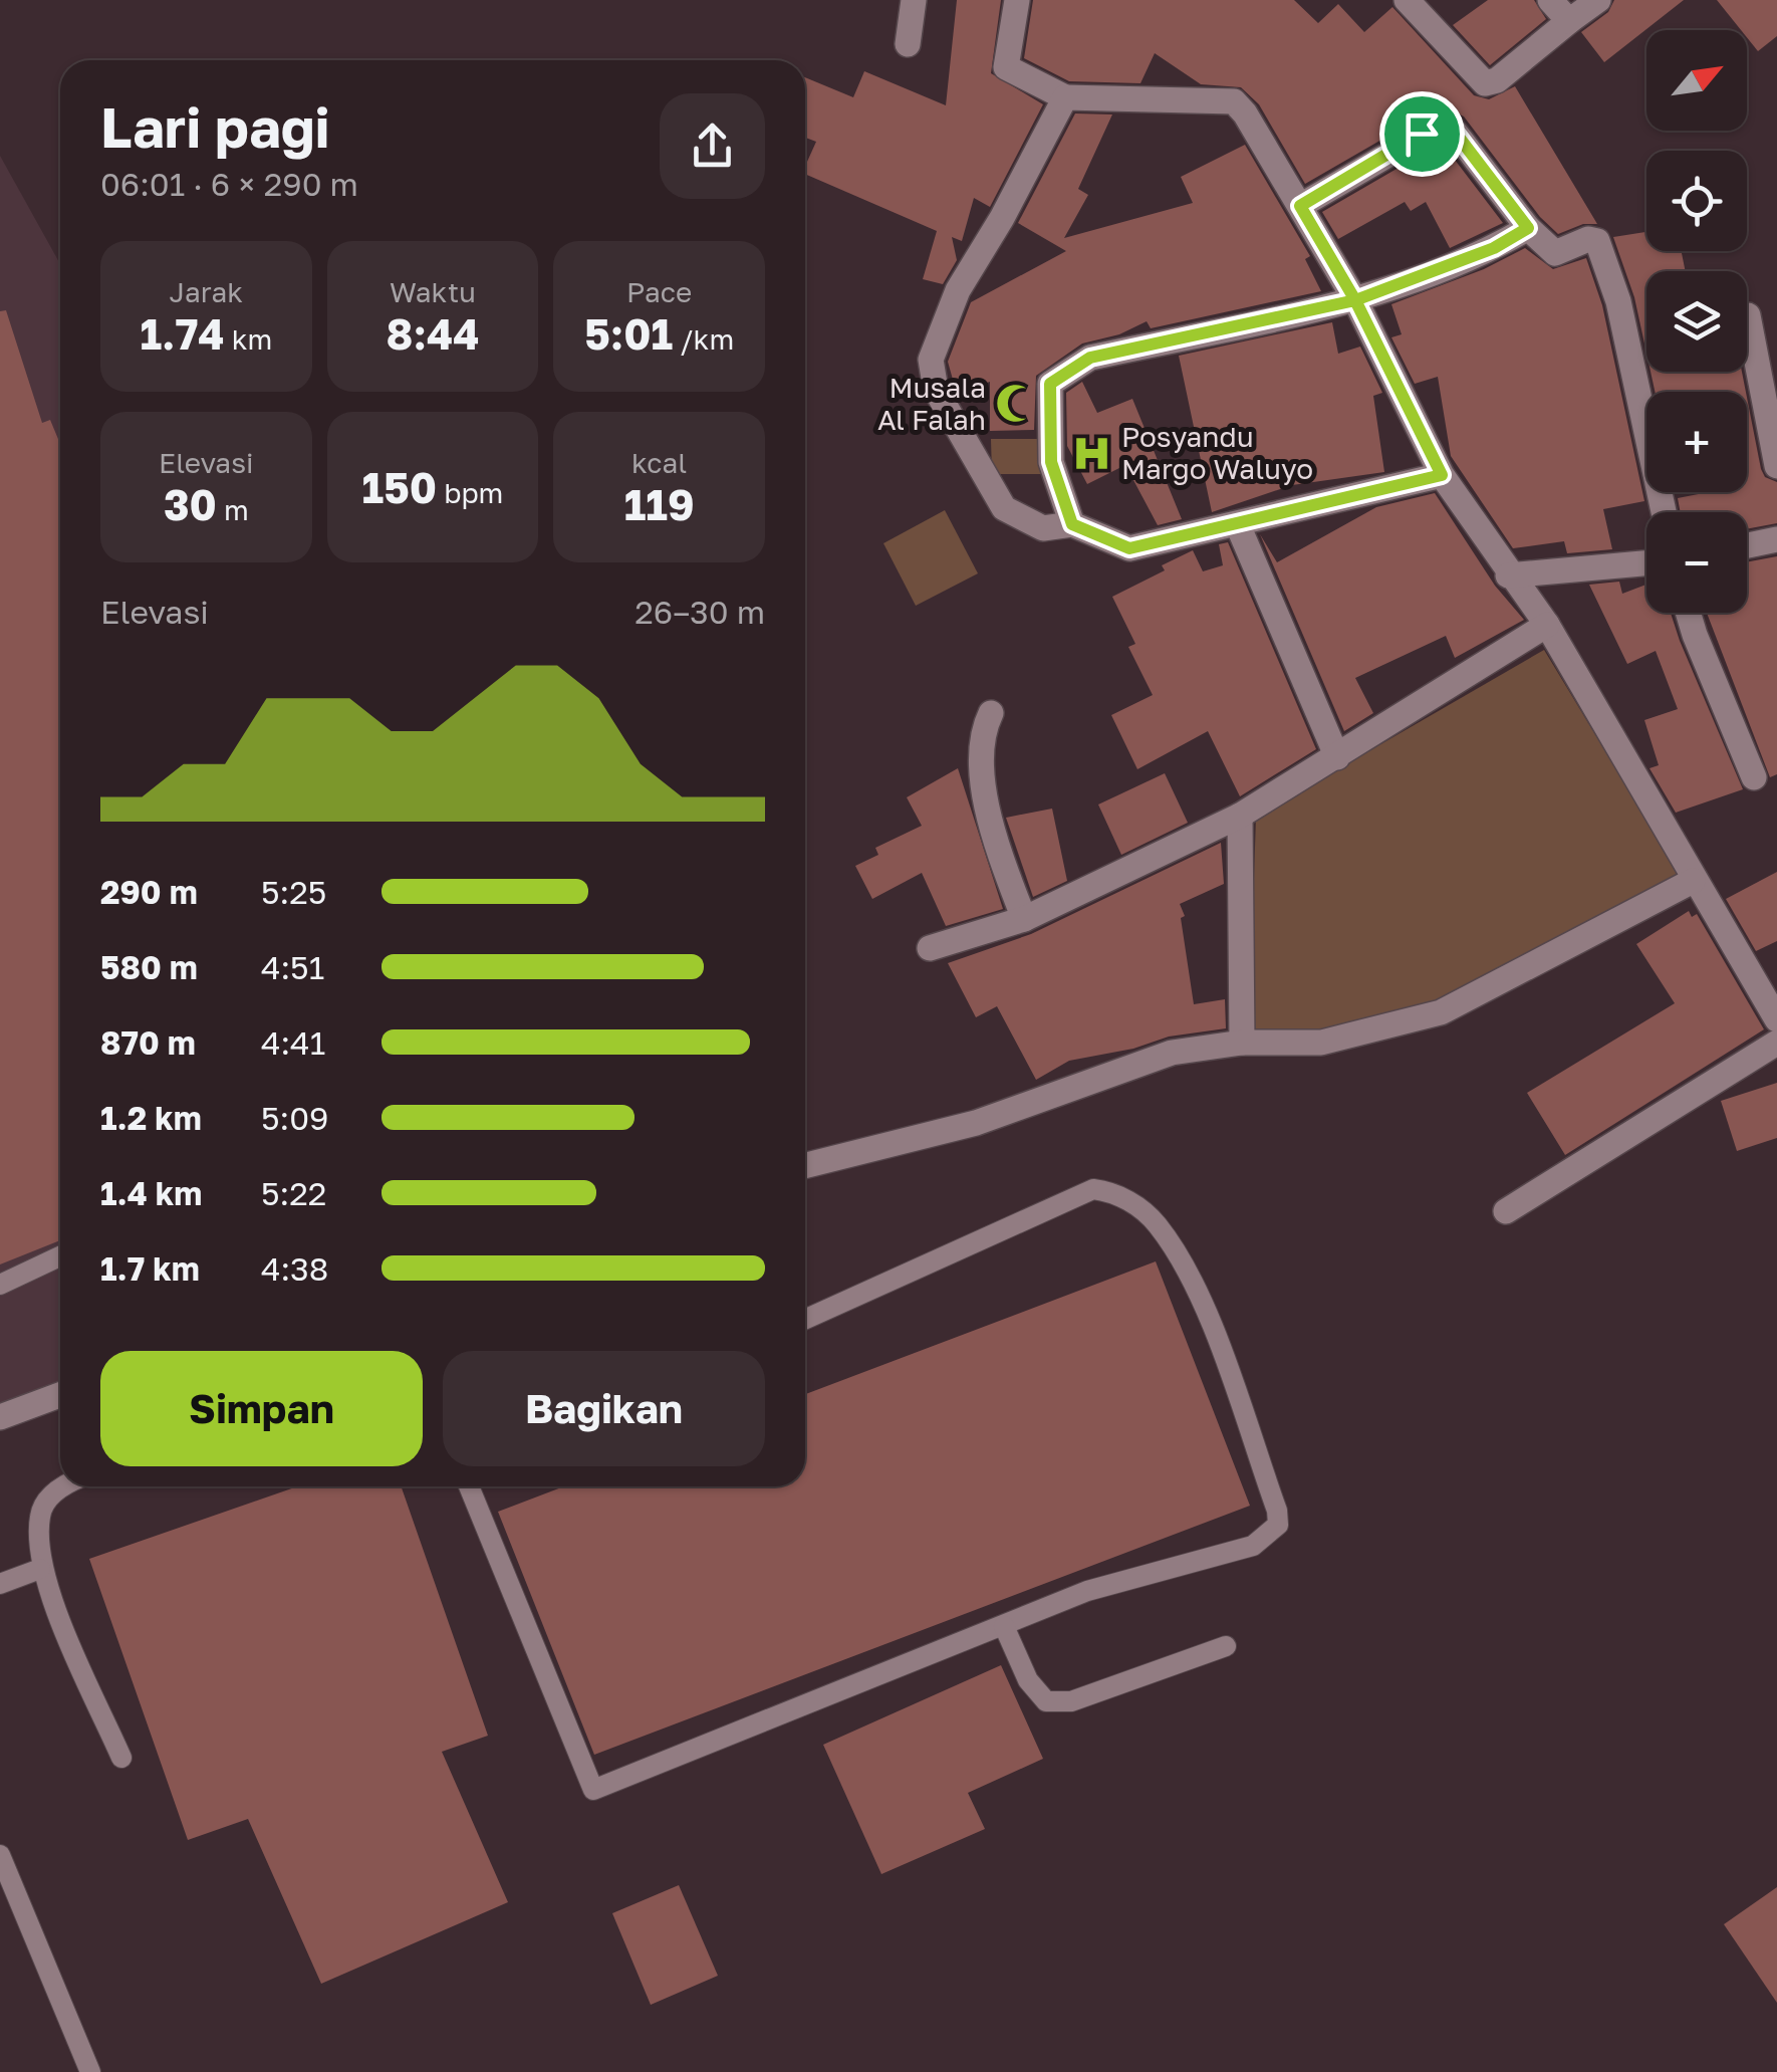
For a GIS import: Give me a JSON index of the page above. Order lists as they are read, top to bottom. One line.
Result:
{"places":{"mosque":["Musala Al Falah"],"hospital":["Posyandu Margo Waluyo"]},"north":"top right","page":{"map_buttons":["+","−"],"heading":["Lari pagi","06:01 · 6 × 290 m"],"stats":[["Jarak","1.74 km"],["Waktu","8:44"],["Pace","5:01 /km"],["Elevasi","30 m"],["150 bpm"],["kcal","119"]],"chart":["Elevasi","26–30 m"],"list":[{"name":"290 m","note":"5:25"},{"name":"580 m","note":"4:51"},{"name":"870 m","note":"4:41"},{"name":"1.2 km","note":"5:09"},{"name":"1.4 km","note":"5:22"},{"name":"1.7 km","note":"4:38"}],"buttons":["Simpan","Bagikan"]}}
